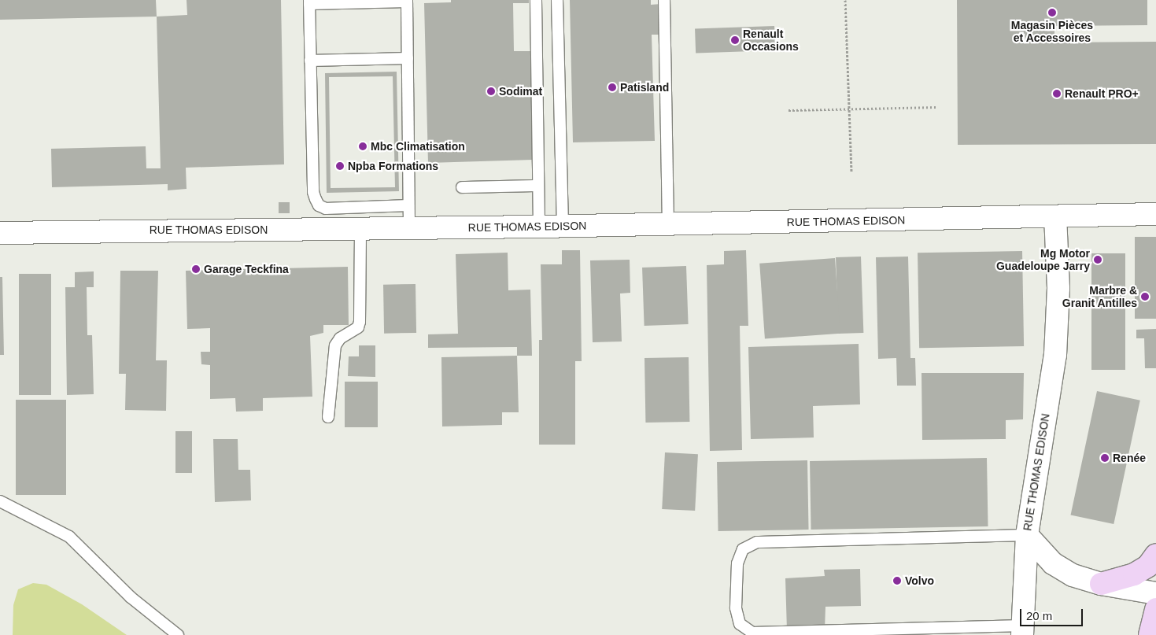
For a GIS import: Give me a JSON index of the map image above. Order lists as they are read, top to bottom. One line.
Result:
{"streets":{"street":["RUE THOMAS EDISON"]},"places":["Magasin Pièces et Accessoires","Renault Occasions","Patisland","Sodimat","Renault PRO+","Mbc Climatisation","Npba Formations","Mg Motor Guadeloupe Jarry","Garage Teckfina","Marbre & Granit Antilles","Renée","Volvo"],"scale_bar":"20 m"}
